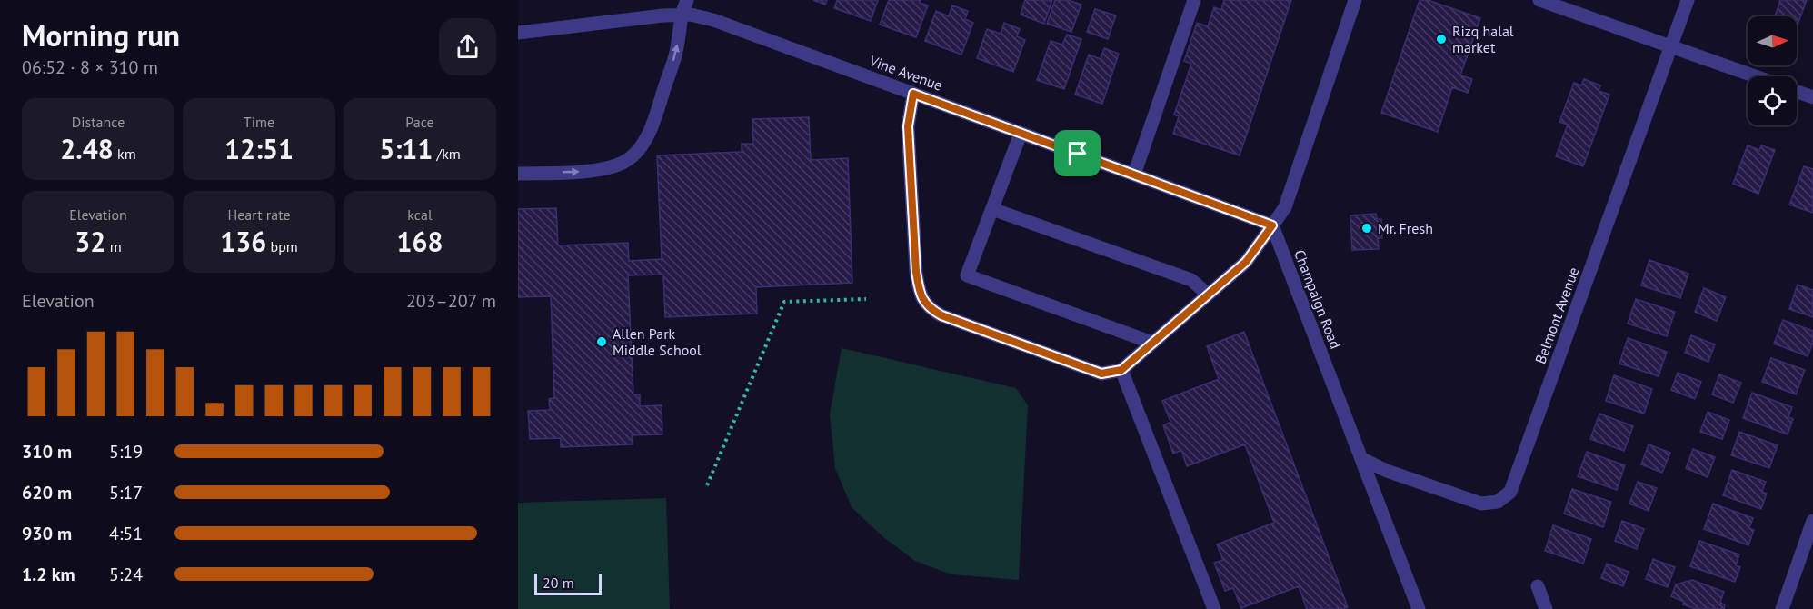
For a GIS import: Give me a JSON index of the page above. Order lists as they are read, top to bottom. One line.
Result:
{"streets":{"street":["Vine Avenue","Champaign Road","Belmont Avenue"]},"crossings":[["Vine Avenue","Champaign Road"],["Champaign Road","Belmont Avenue"]],"places":["Rizq halal market","Mr. Fresh","Allen Park Middle School"],"scale_bar":"20 m","north":"right","page":{"heading":["Morning run","06:52 · 8 × 310 m"],"stats":[["Distance","2.48 km"],["Time","12:51"],["Pace","5:11 /km"],["Elevation","32 m"],["Heart rate","136 bpm"],["kcal","168"]],"chart":["Elevation","203–207 m"],"list":[{"name":"310 m","note":"5:19"},{"name":"620 m","note":"5:17"},{"name":"930 m","note":"4:51"},{"name":"1.2 km","note":"5:24"}],"scale":"20 m"}}
